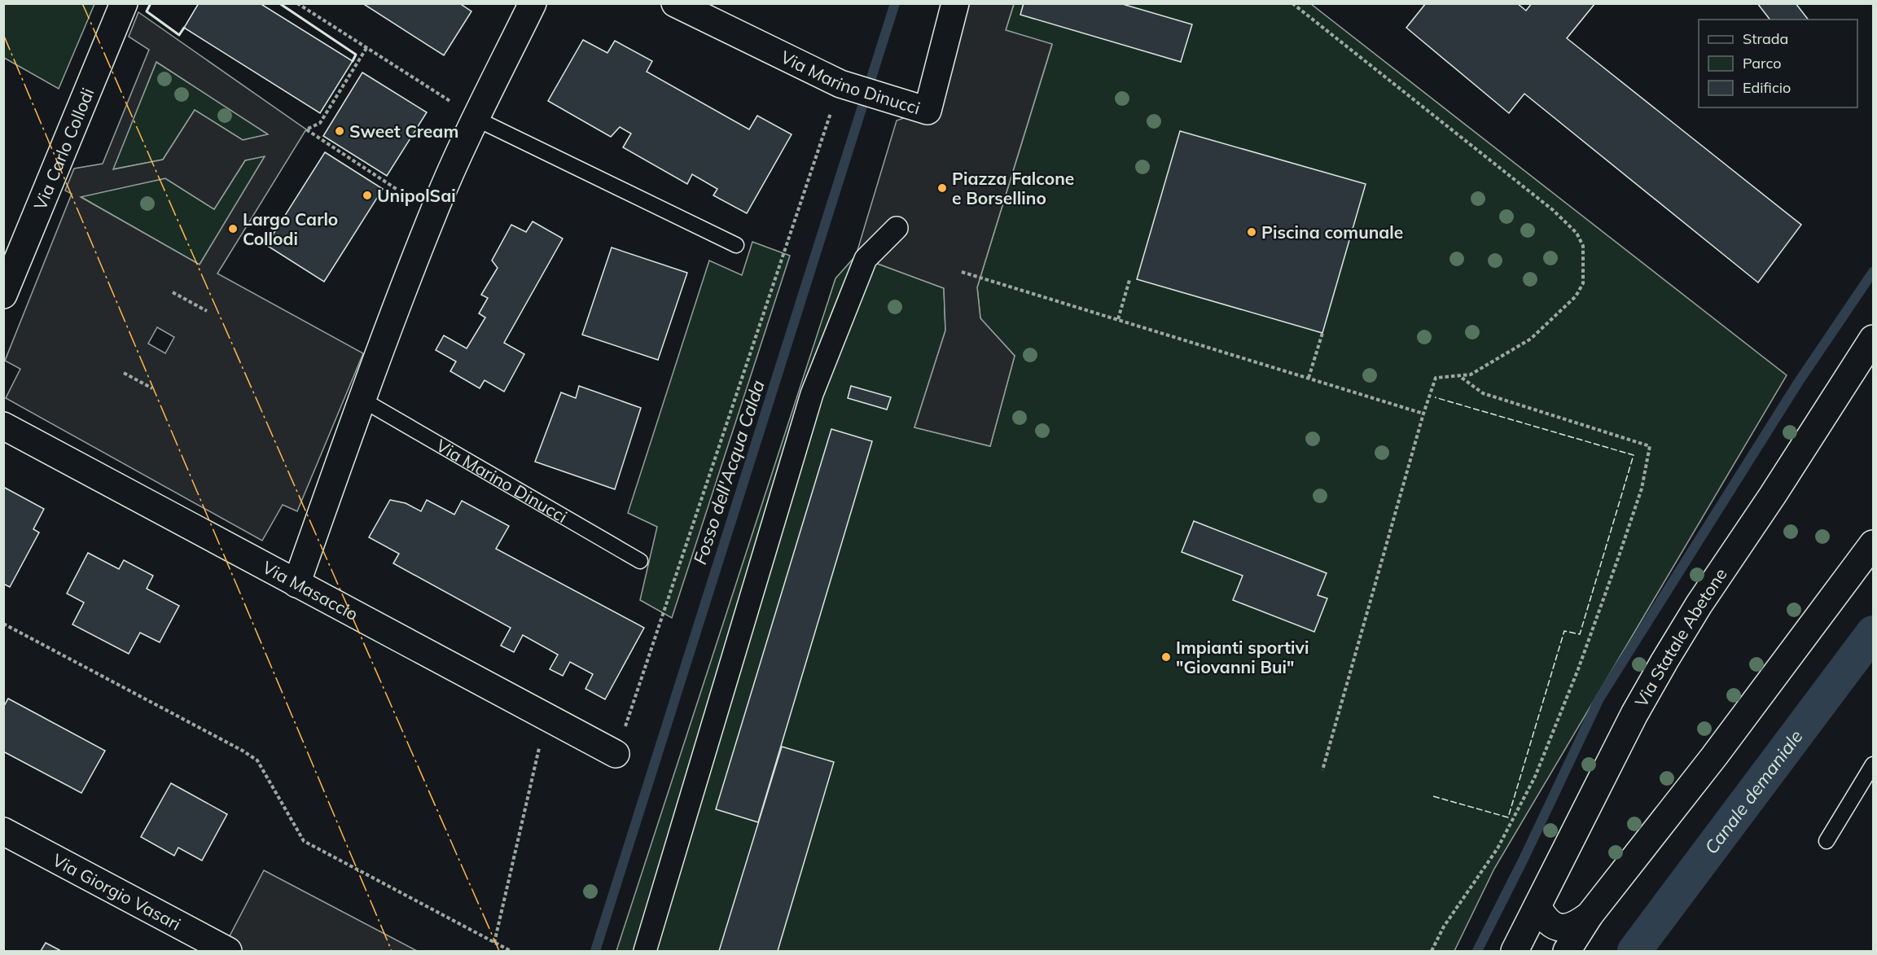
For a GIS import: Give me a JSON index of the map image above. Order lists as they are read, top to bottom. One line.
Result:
{"streets":{"street":["Via Marino Dinucci","Via Carlo Collodi","Via Masaccio","Via Statale Abetone","Via Giorgio Vasari"]},"water":["Fosso dell'Acqua Calda","Canale demaniale"],"places":["Sweet Cream","Piazza Falcone e Borsellino","UnipolSai","Largo Carlo Collodi","Piscina comunale","Impianti sportivi \"Giovanni Bui\""],"legend":["Strada","Parco","Edificio"]}
